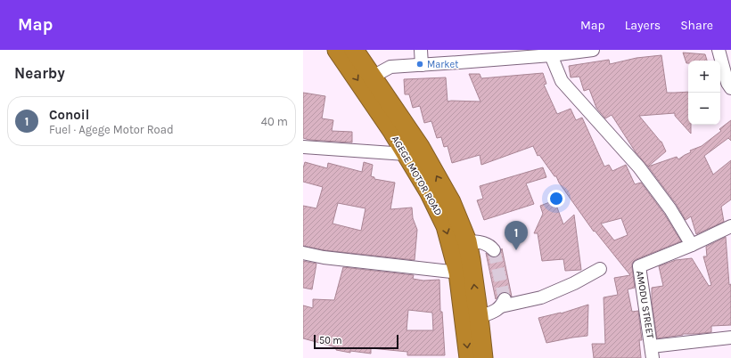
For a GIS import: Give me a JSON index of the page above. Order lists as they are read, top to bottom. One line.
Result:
{"streets":{"highway":["AGEGE MOTOR ROAD"],"street":["AMODU STREET"]},"places":["Market"],"scale_bar":"50 m","page":{"header":"Map","nav":["Map","Layers","Share"],"heading":"Nearby","map_buttons":["+","−"],"list":[{"mark":"1","name":"Conoil","note":"Fuel · Agege Motor Road","value":"40 m"}],"pins":"1","scale":"50 m"}}
